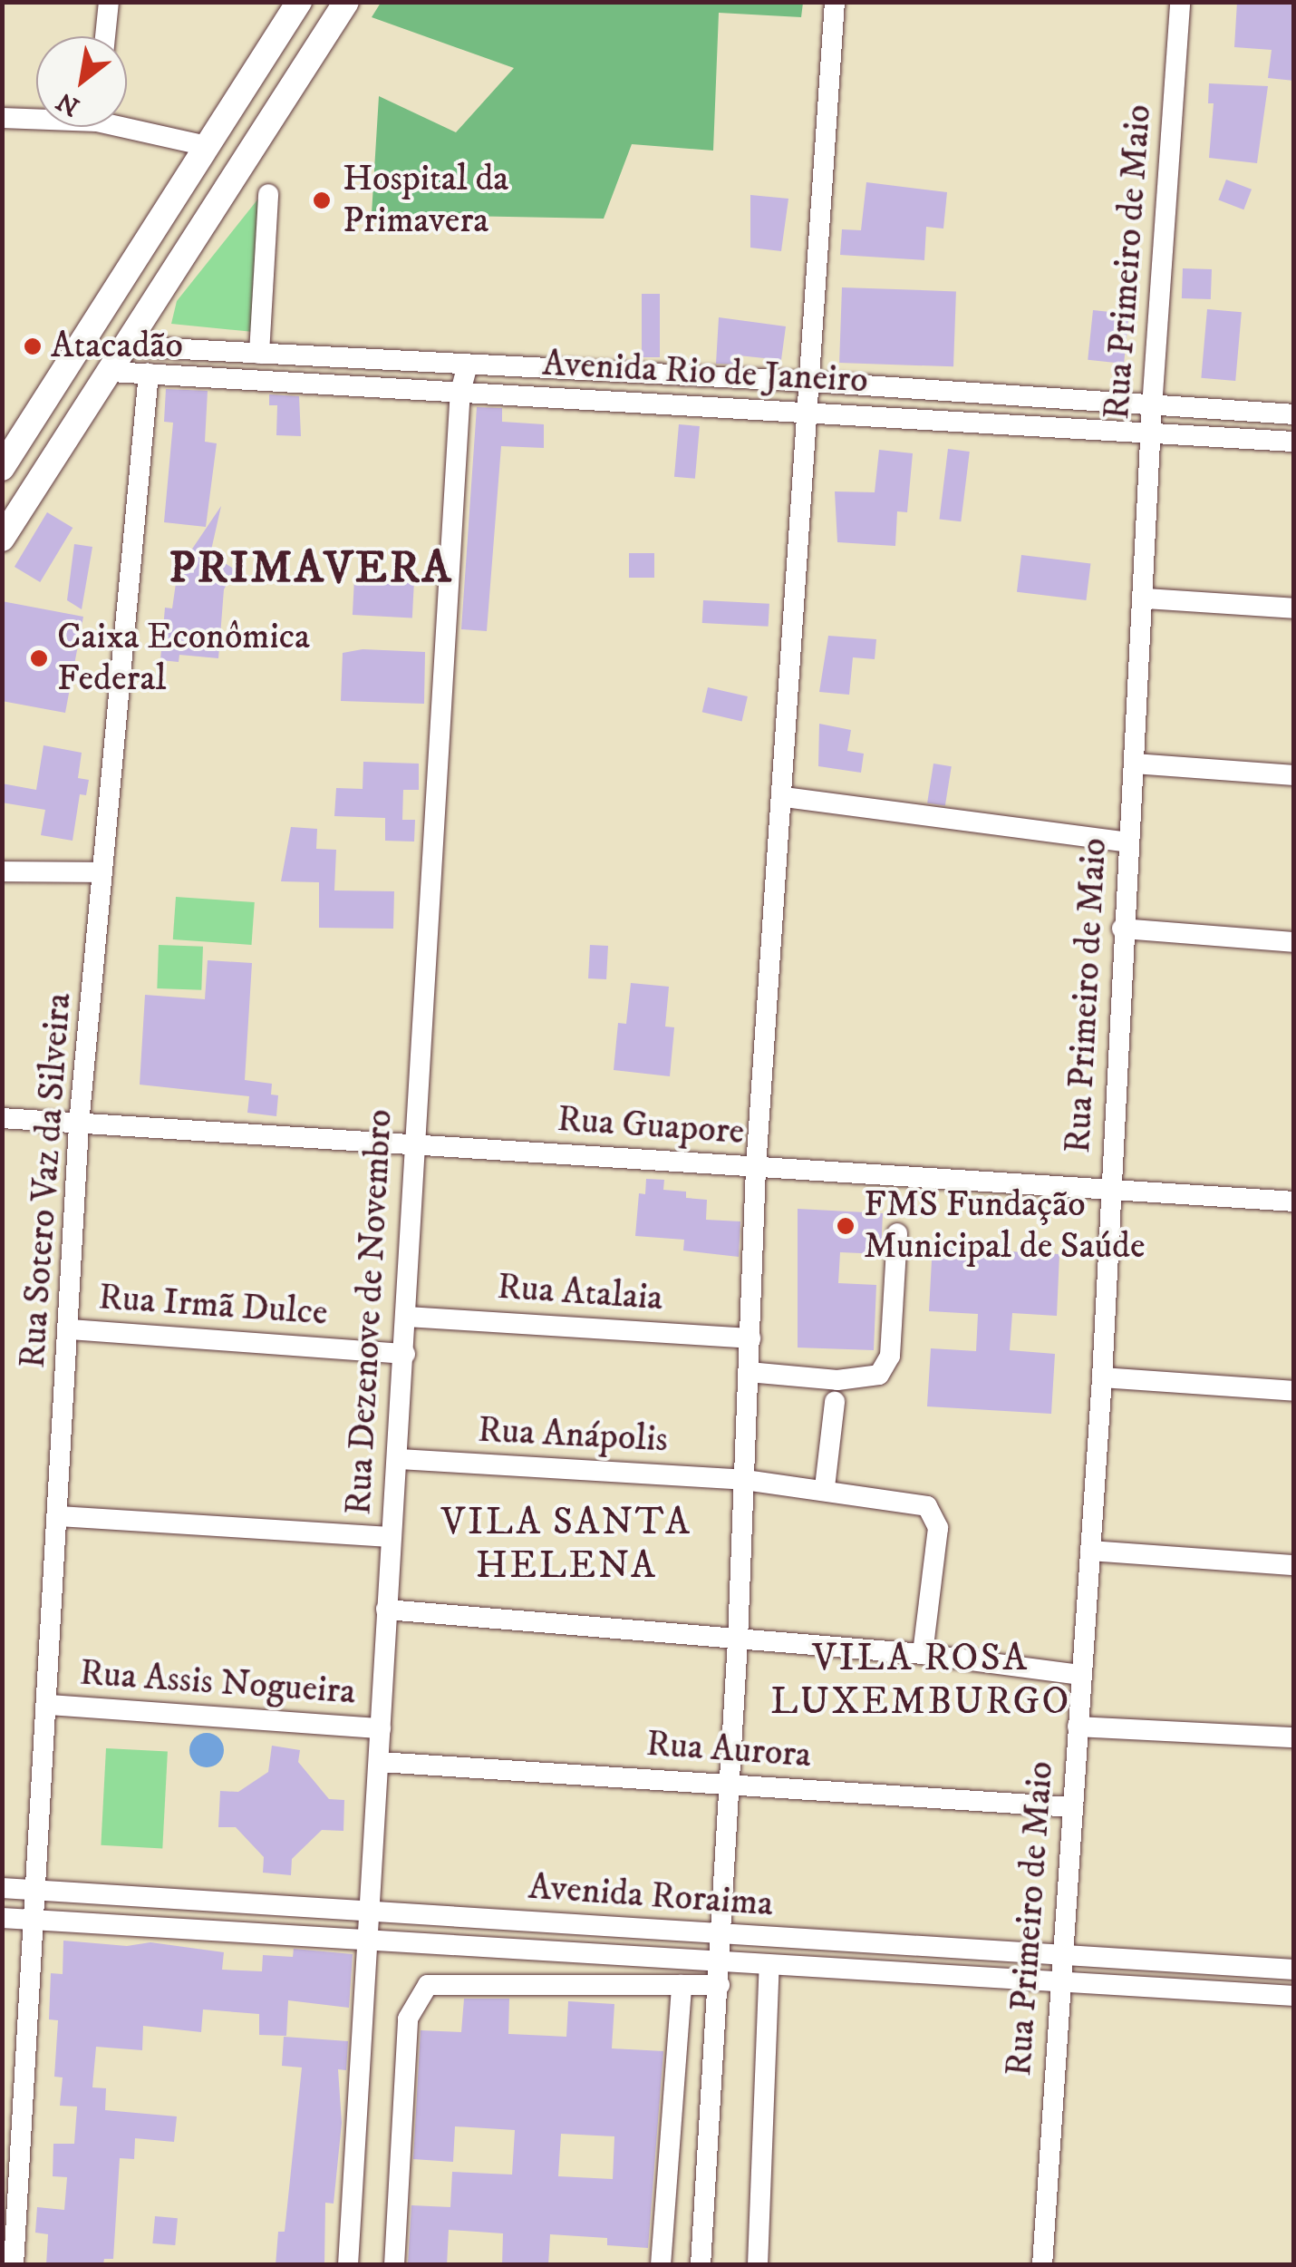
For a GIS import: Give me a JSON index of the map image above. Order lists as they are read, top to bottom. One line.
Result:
{"streets":{"street":["Rua Primeiro de Maio","Avenida Rio de Janeiro","Rua Guapore","Rua Sotero Vaz da Silveira","Rua Atalaia","Rua Irmã Dulce","Rua Dezenove de Novembro","Rua Anápolis","Rua Assis Nogueira","Rua Aurora","Avenida Roraima"]},"crossings":[["Rua Primeiro de Maio","Avenida Rio de Janeiro"],["Rua Primeiro de Maio","Rua Guapore"],["Rua Primeiro de Maio","Rua Aurora"],["Rua Primeiro de Maio","Avenida Roraima"],["Avenida Rio de Janeiro","Rua Sotero Vaz da Silveira"],["Avenida Rio de Janeiro","Rua Dezenove de Novembro"],["Rua Guapore","Rua Sotero Vaz da Silveira"],["Rua Guapore","Rua Dezenove de Novembro"],["Rua Sotero Vaz da Silveira","Rua Irmã Dulce"],["Rua Sotero Vaz da Silveira","Rua Assis Nogueira"],["Rua Sotero Vaz da Silveira","Avenida Roraima"],["Rua Atalaia","Rua Dezenove de Novembro"],["Rua Irmã Dulce","Rua Dezenove de Novembro"],["Rua Dezenove de Novembro","Rua Anápolis"],["Rua Dezenove de Novembro","Rua Assis Nogueira"],["Rua Dezenove de Novembro","Rua Aurora"],["Rua Dezenove de Novembro","Avenida Roraima"]],"districts":["PRIMAVERA","VILA SANTA HELENA","VILA ROSA LUXEMBURGO"],"places":["Hospital da Primavera","Atacadão","Caixa Econômica Federal","FMS Fundação Municipal de Saúde"],"north":"bottom left"}
